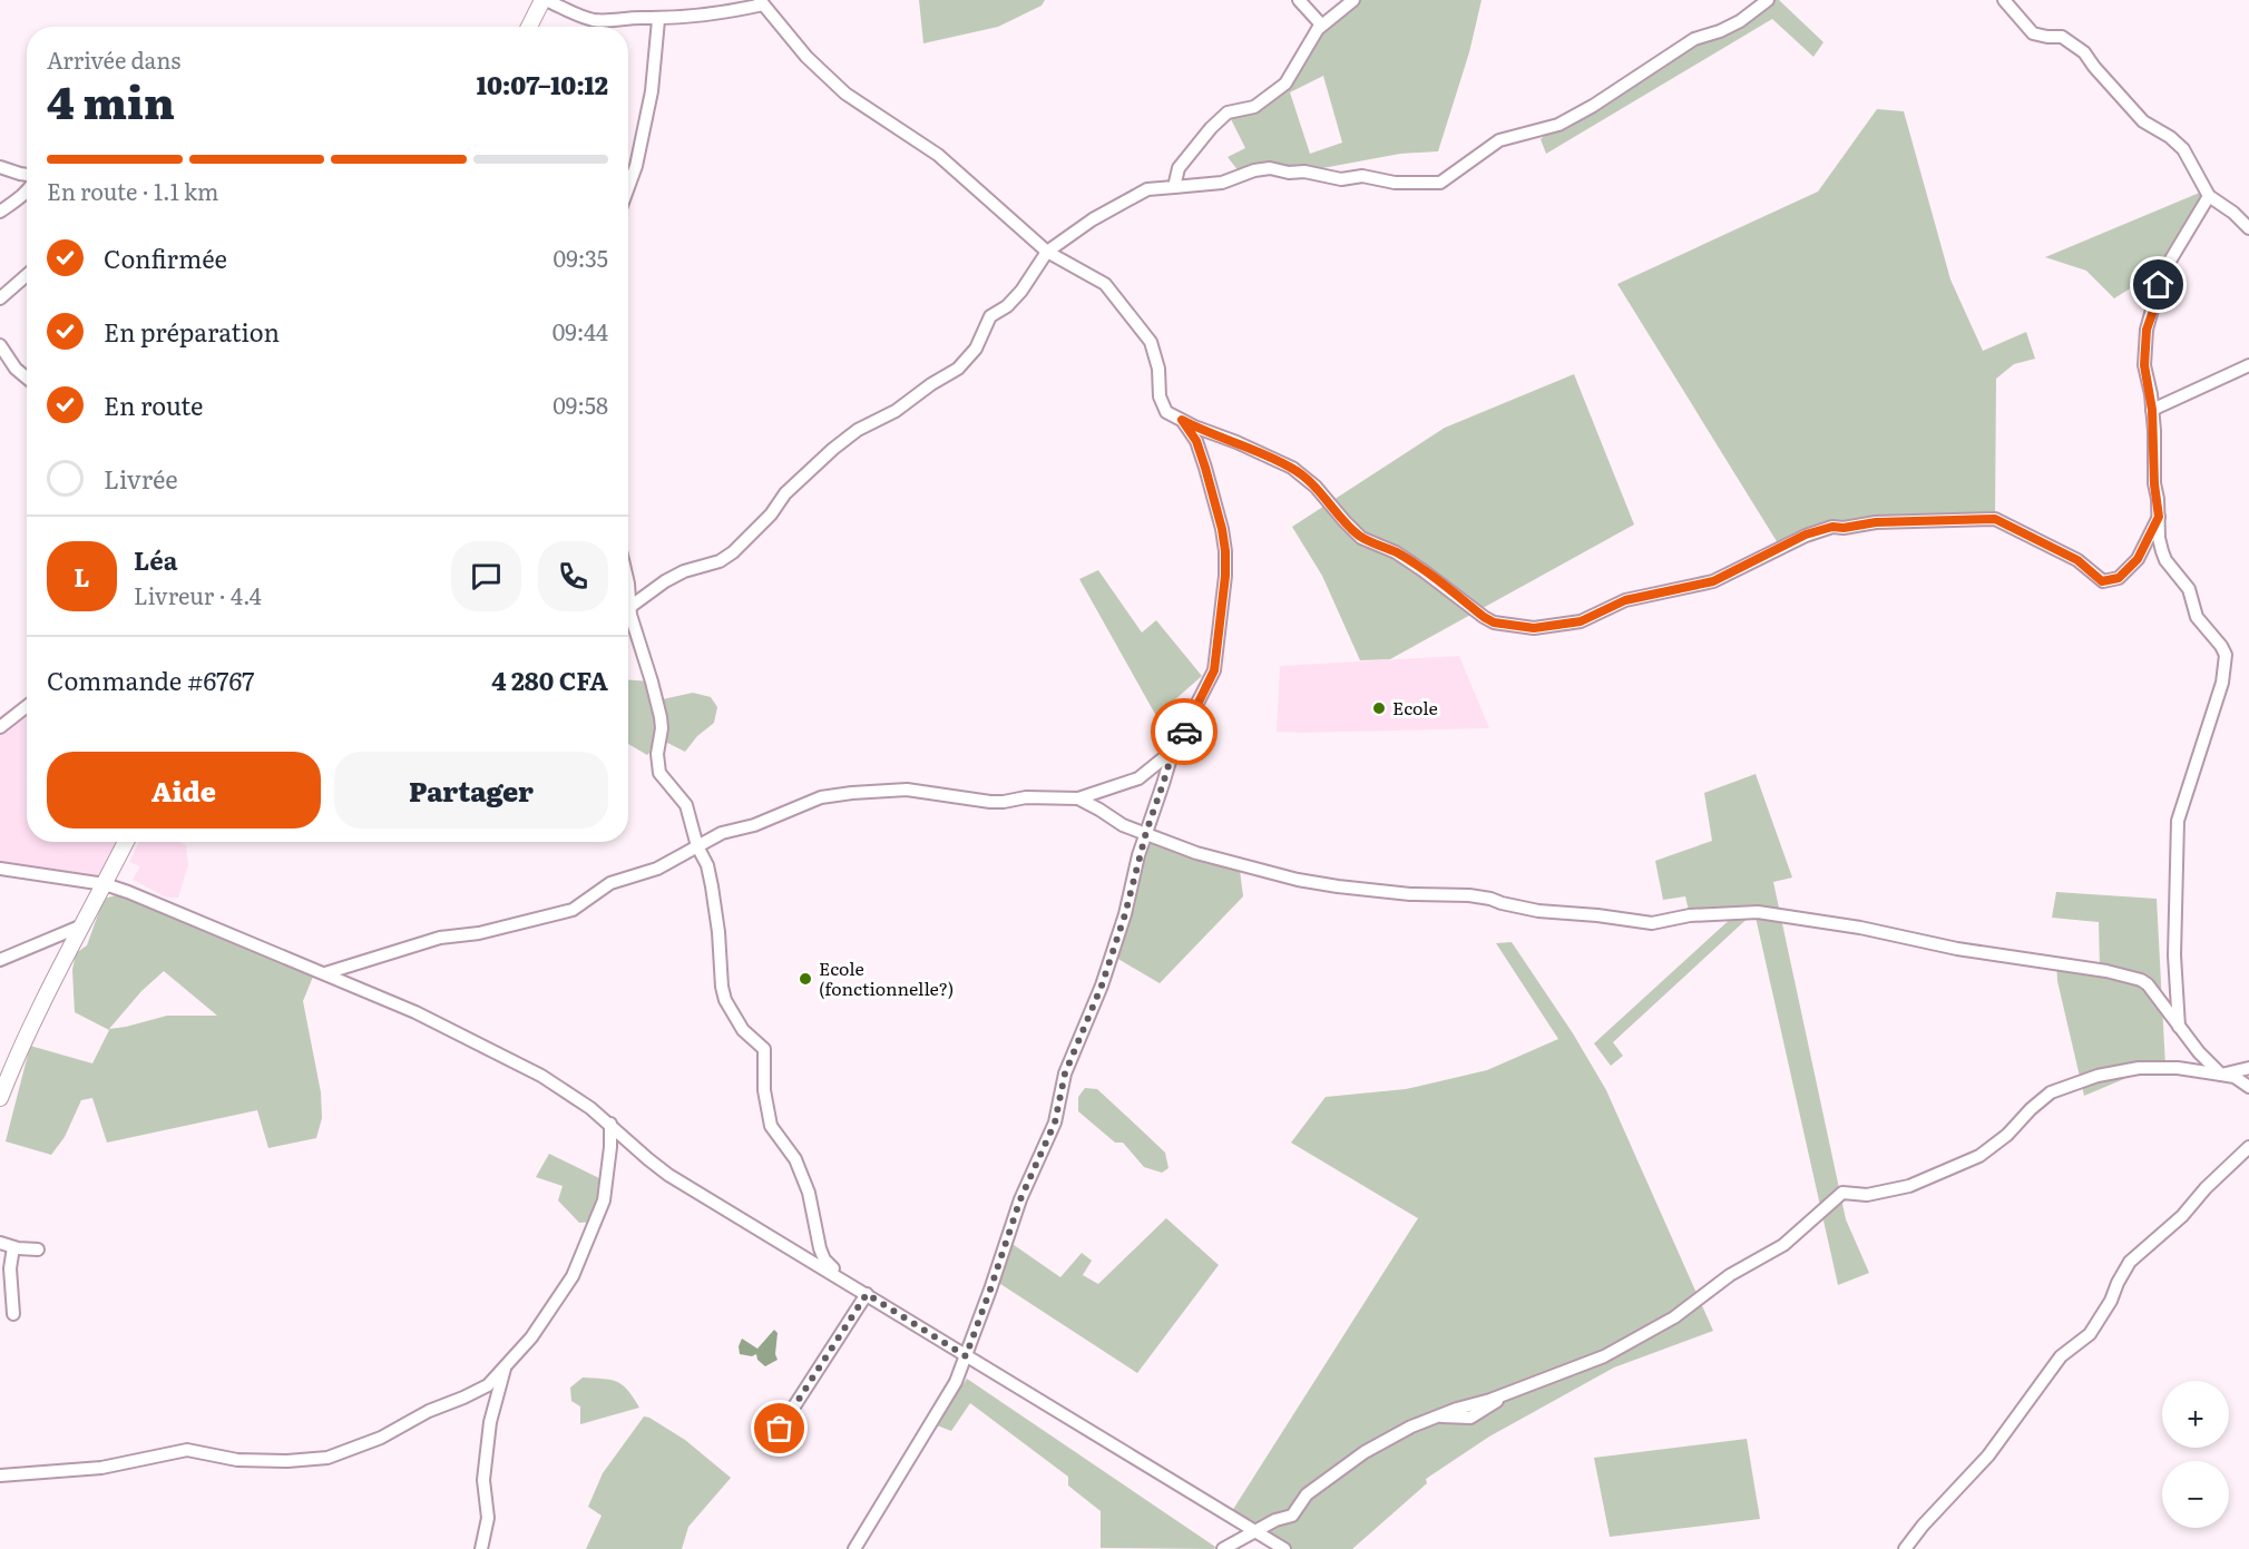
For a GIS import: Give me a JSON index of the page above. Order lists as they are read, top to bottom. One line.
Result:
{"places":["Ecole","Ecole (fonctionnelle?)"],"page":{"heading":["4 min","Arrivée dans","10:07–10:12"],"panel":["Léa","Livreur · 4.4","Commande #6767","4 280 CFA"],"bar":"En route · 1.1 km","list":[["Confirmée","09:35"],["En préparation","09:44"],["En route","09:58"],"Livrée"],"round":"L","buttons":["Aide","Partager"],"map_buttons":["+","−"]}}
